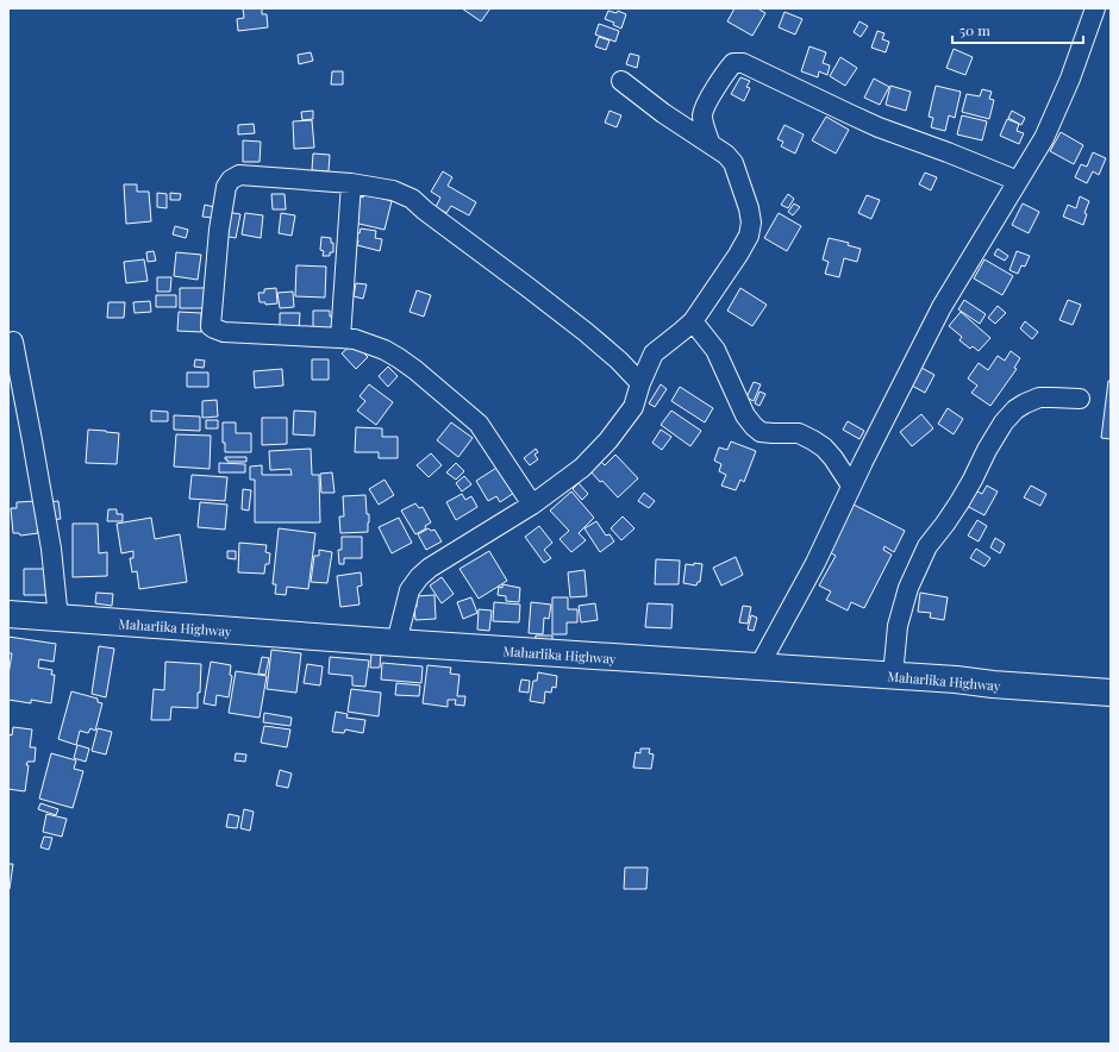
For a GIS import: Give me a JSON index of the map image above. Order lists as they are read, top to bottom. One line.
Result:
{"streets":{"highway":["Maharlika Highway"]},"scale_bar":"50 m"}
